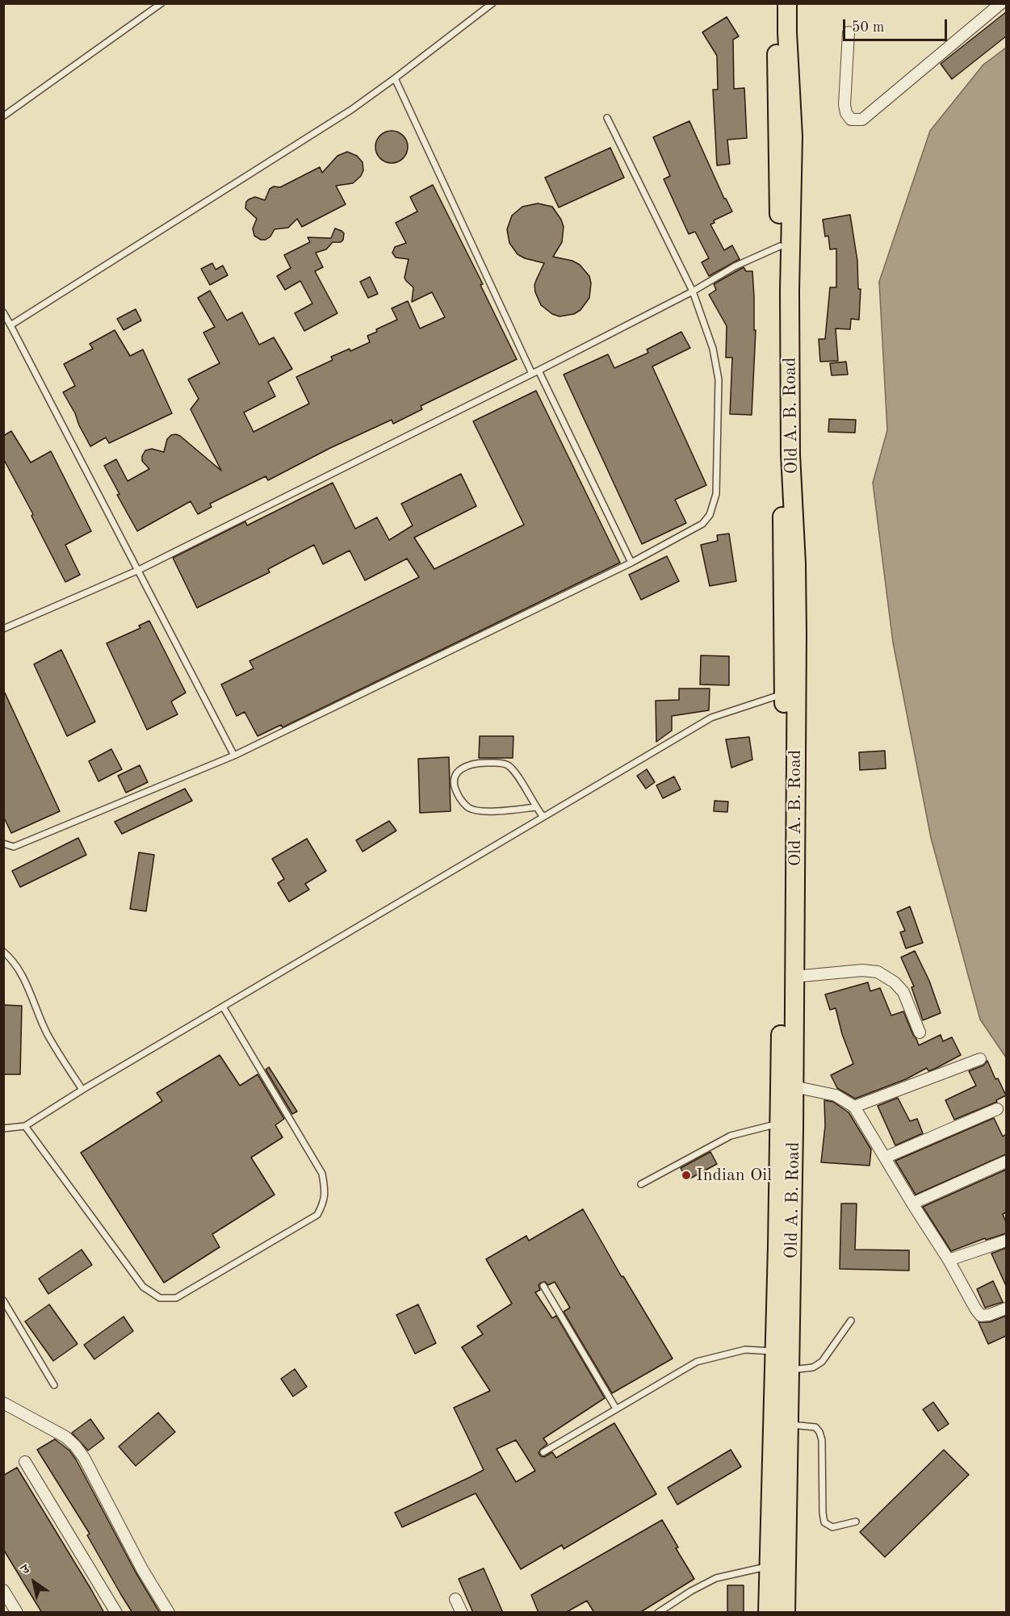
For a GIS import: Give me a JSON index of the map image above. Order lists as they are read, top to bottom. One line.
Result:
{"streets":{"main road":["Old A. B. Road"]},"places":["Indian Oil"],"scale_bar":"50 m","north":"top left"}
